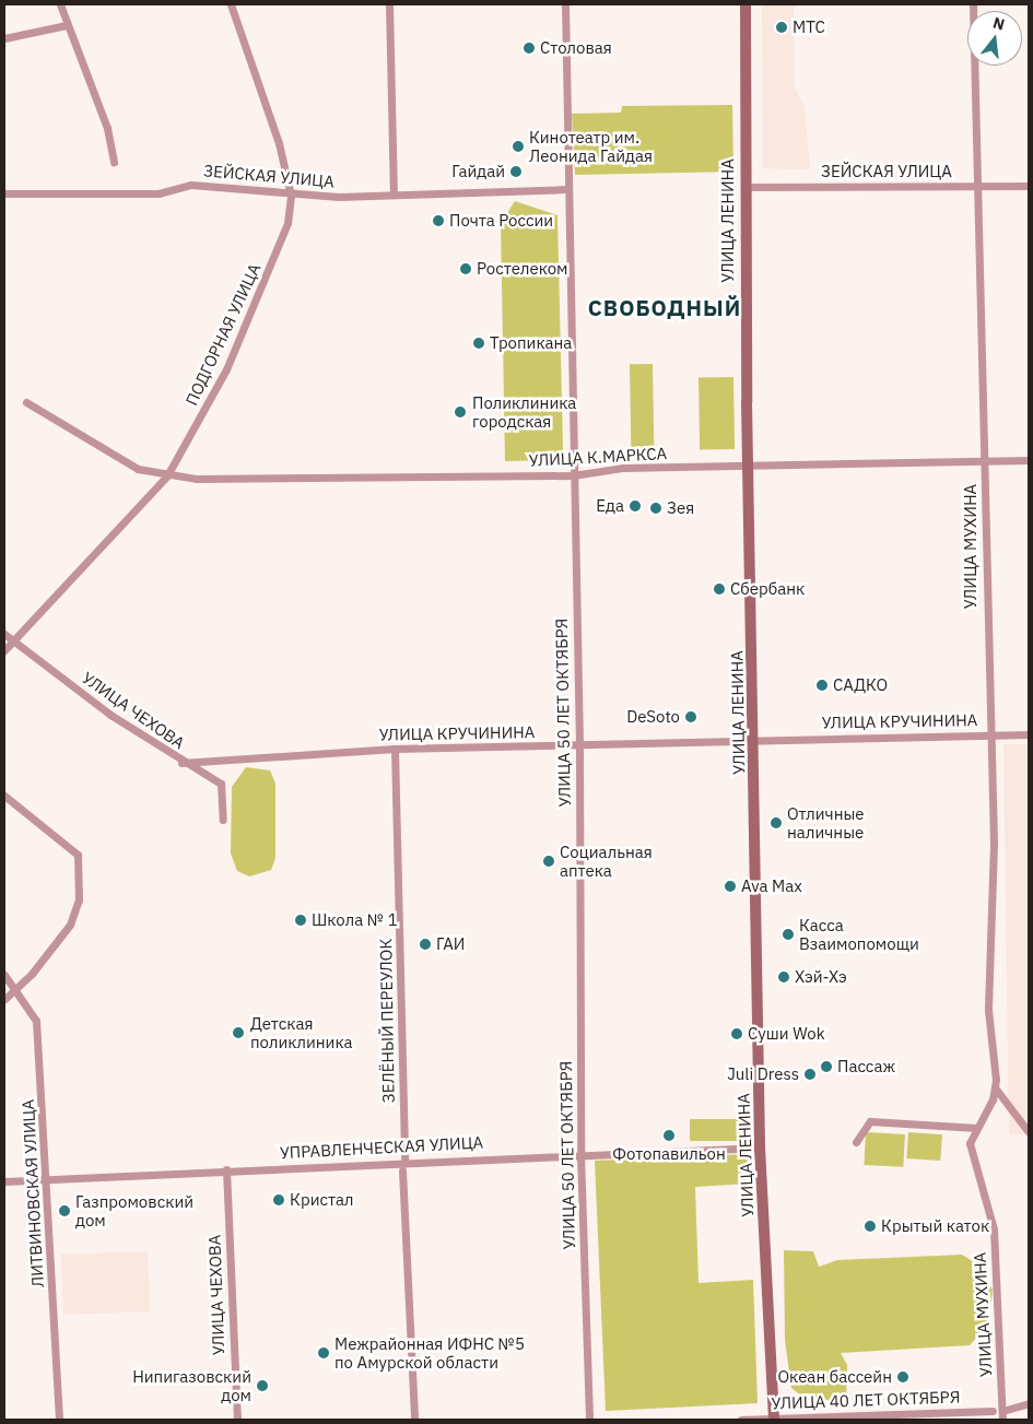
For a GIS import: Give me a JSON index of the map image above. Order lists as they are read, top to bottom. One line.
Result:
{"streets":{"main road":["УЛИЦА ЛЕНИНА"],"street":["ЗЕЙСКАЯ УЛИЦА","ПОДГОРНАЯ УЛИЦА","УЛИЦА К.МАРКСА","УЛИЦА МУХИНА","УЛИЦА ЧЕХОВА","УЛИЦА 50 ЛЕТ ОКТЯБРЯ","УЛИЦА КРУЧИНИНА","ЗЕЛЁНЫЙ ПЕРЕУЛОК","УПРАВЛЕНЧЕСКАЯ УЛИЦА","ЛИТВИНОВСКАЯ УЛИЦА","УЛИЦА 40 ЛЕТ ОКТЯБРЯ"]},"crossings":[["ЗЕЙСКАЯ УЛИЦА","УЛИЦА ЛЕНИНА"],["ЗЕЙСКАЯ УЛИЦА","ПОДГОРНАЯ УЛИЦА"],["ЗЕЙСКАЯ УЛИЦА","УЛИЦА МУХИНА"],["ЗЕЙСКАЯ УЛИЦА","УЛИЦА 50 ЛЕТ ОКТЯБРЯ"],["УЛИЦА ЛЕНИНА","УЛИЦА К.МАРКСА"],["УЛИЦА ЛЕНИНА","УЛИЦА КРУЧИНИНА"],["УЛИЦА ЛЕНИНА","УПРАВЛЕНЧЕСКАЯ УЛИЦА"],["УЛИЦА ЛЕНИНА","УЛИЦА 40 ЛЕТ ОКТЯБРЯ"],["ПОДГОРНАЯ УЛИЦА","УЛИЦА К.МАРКСА"],["ПОДГОРНАЯ УЛИЦА","УЛИЦА ЧЕХОВА"],["УЛИЦА К.МАРКСА","УЛИЦА МУХИНА"],["УЛИЦА К.МАРКСА","УЛИЦА 50 ЛЕТ ОКТЯБРЯ"],["УЛИЦА МУХИНА","УЛИЦА КРУЧИНИНА"],["УЛИЦА ЧЕХОВА","УЛИЦА КРУЧИНИНА"],["УЛИЦА ЧЕХОВА","УПРАВЛЕНЧЕСКАЯ УЛИЦА"],["УЛИЦА 50 ЛЕТ ОКТЯБРЯ","УЛИЦА КРУЧИНИНА"],["УЛИЦА 50 ЛЕТ ОКТЯБРЯ","УПРАВЛЕНЧЕСКАЯ УЛИЦА"],["УЛИЦА КРУЧИНИНА","ЗЕЛЁНЫЙ ПЕРЕУЛОК"],["ЗЕЛЁНЫЙ ПЕРЕУЛОК","УПРАВЛЕНЧЕСКАЯ УЛИЦА"],["УПРАВЛЕНЧЕСКАЯ УЛИЦА","ЛИТВИНОВСКАЯ УЛИЦА"]],"districts":["СВОБОДНЫЙ"],"places":["МТС","Столовая","Кинотеатр им. Леонида Гайдая","Гайдай","Почта России","Ростелеком","Тропикана","Поликлиника городская","Еда","Зея","Сбербанк","САДКО","DeSoto","Отличные наличные","Социальная аптека","Ava Max","Школа № 1","Касса Взаимопомощи","ГАИ","Хэй-Хэ","Детская поликлиника","Суши Wok","Пассаж","Juli Dress","Фотопавильон","Кристал","Газпромовский дом","Крытый каток","Межрайонная ИФНС №5 по Амурской области","Океан бассейн","Нипигазовский дом"],"north":"top"}
